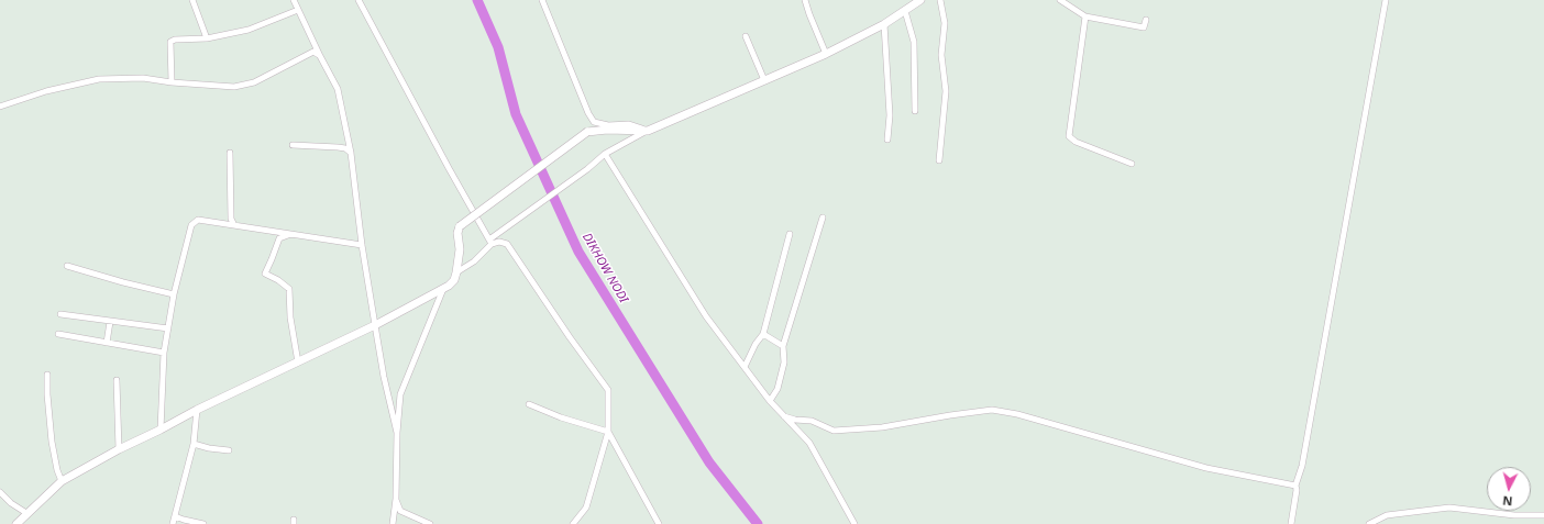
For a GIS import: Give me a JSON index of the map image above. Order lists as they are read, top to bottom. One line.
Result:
{"water":["DIKHOW NODI"],"north":"bottom"}
